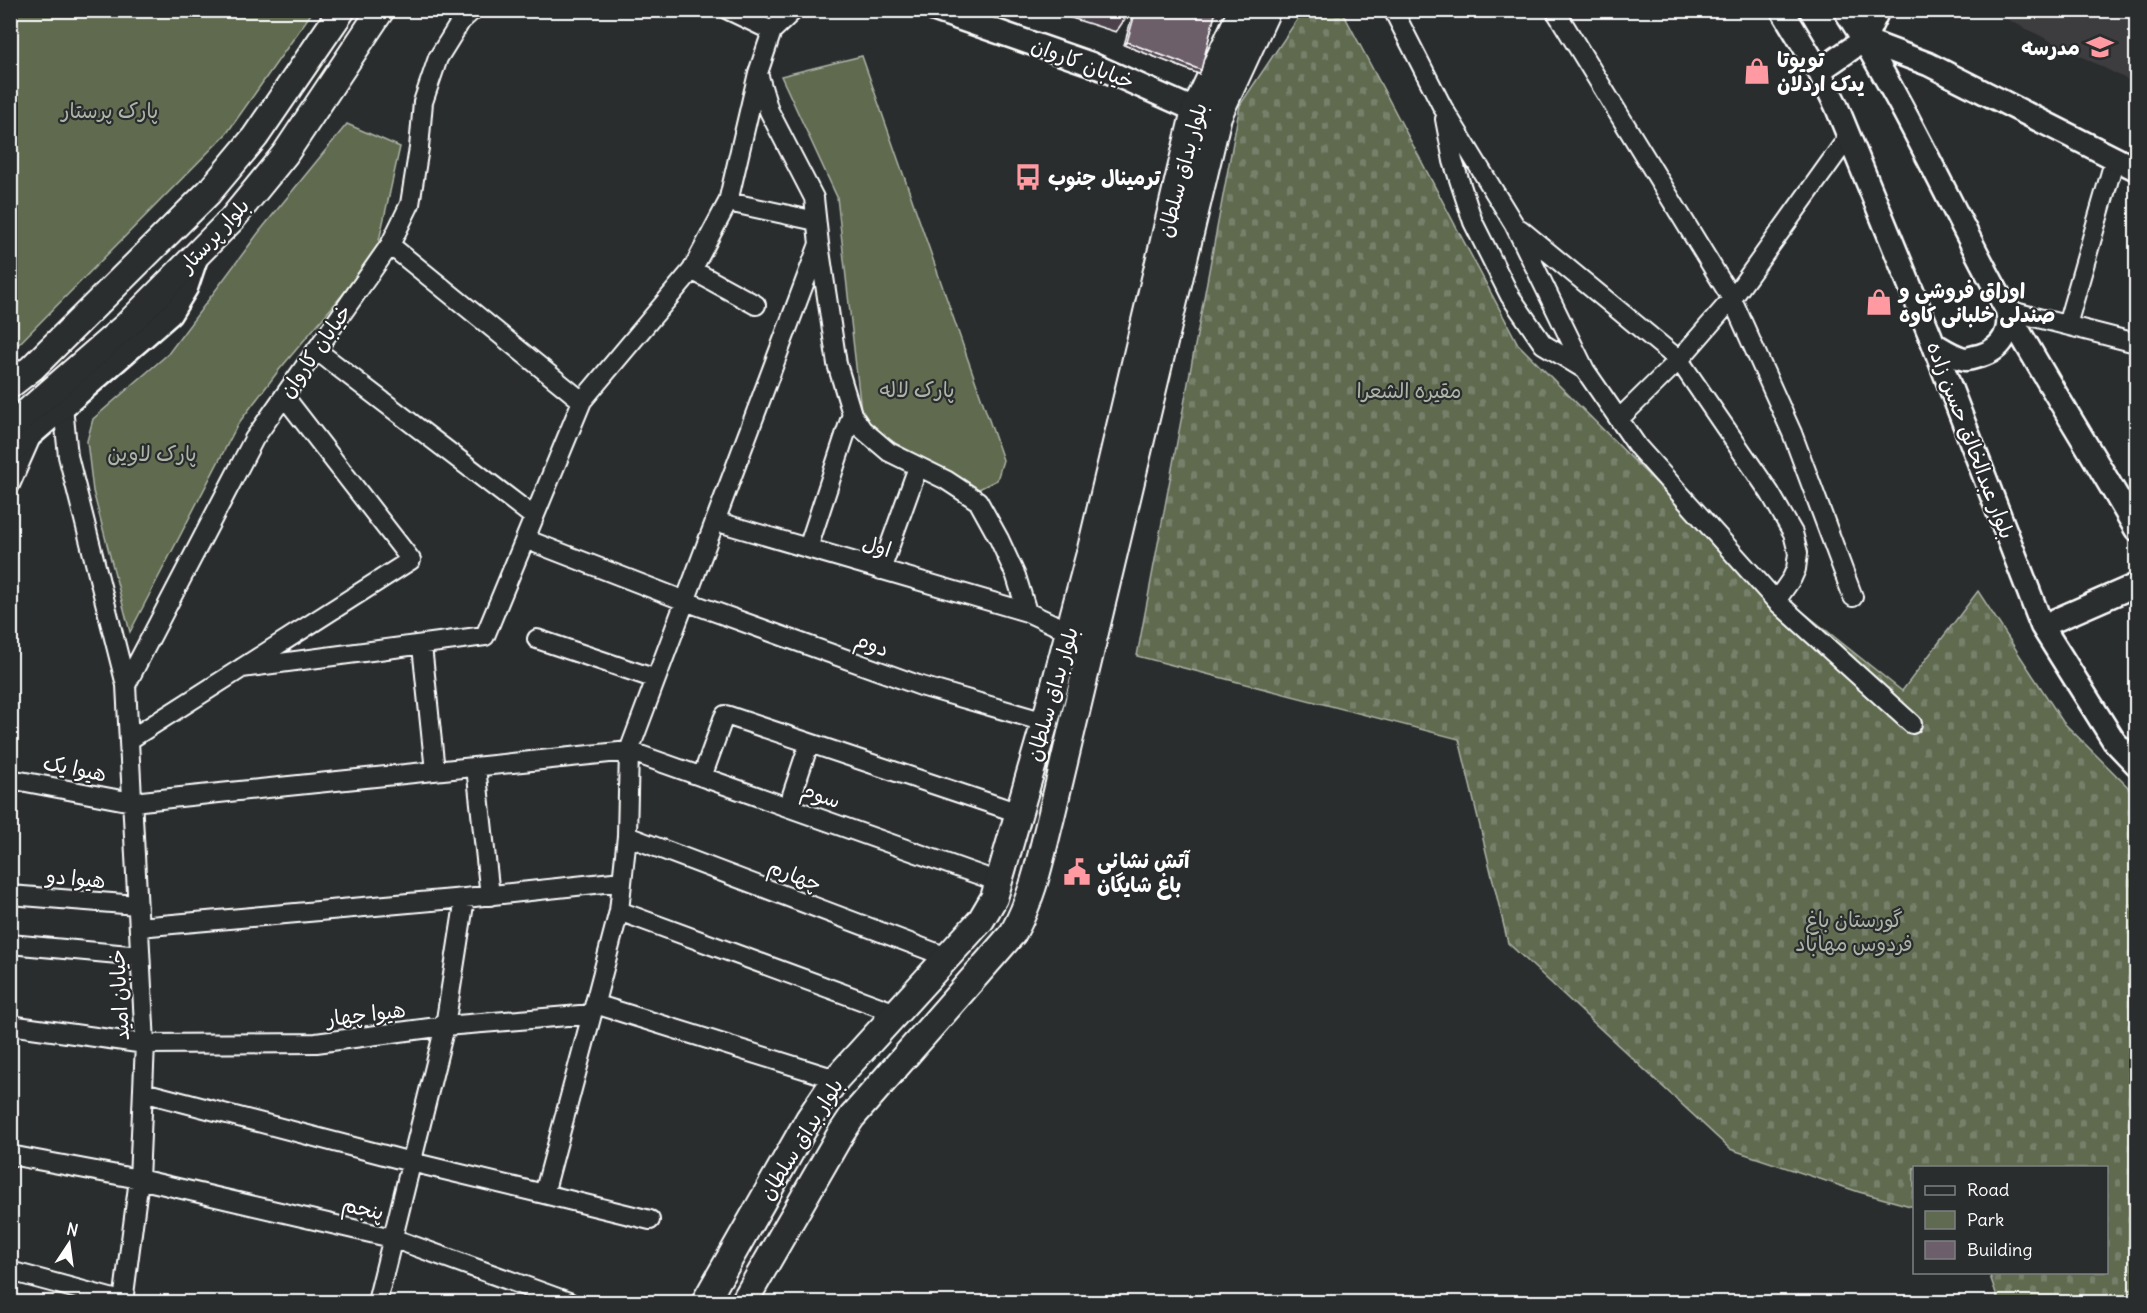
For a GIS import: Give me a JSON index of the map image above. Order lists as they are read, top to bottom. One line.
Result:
{"streets":{"main road":["بلوار بداق سلطان","بلوار پرستار"],"street":["خیابان کاروان","بلوار عبدالخالق حسن زاده","اول","دوم","هیوا یک","سوم","چهارم","هیوا دو","خیابان امید","هیوا چهار","پنجم"]},"crossings":[["خیابان کاروان","بلوار بداق سلطان"],["خیابان کاروان","خیابان امید"],["بلوار بداق سلطان","اول"],["بلوار بداق سلطان","دوم"],["بلوار بداق سلطان","سوم"],["بلوار بداق سلطان","چهارم"],["هیوا یک","سوم"],["هیوا یک","خیابان امید"],["هیوا دو","خیابان امید"],["خیابان امید","هیوا چهار"],["خیابان امید","پنجم"]],"parks":["پارک پرستار","پارک لاله","مقیره الشعرا","پارک لاوین","گورستان باغ فردوس مهاباد"],"places":{"school or university":["مدرسه"],"shop":["تویوتا یدک اردلان","اوراق فروشی و صندلی خلبانی کاوه"],"bus stop":["ترمینال جنوب"],"public building":["آتش نشانی باغ شایگان"]},"legend":["Road","Park","Building"],"north":"top"}
